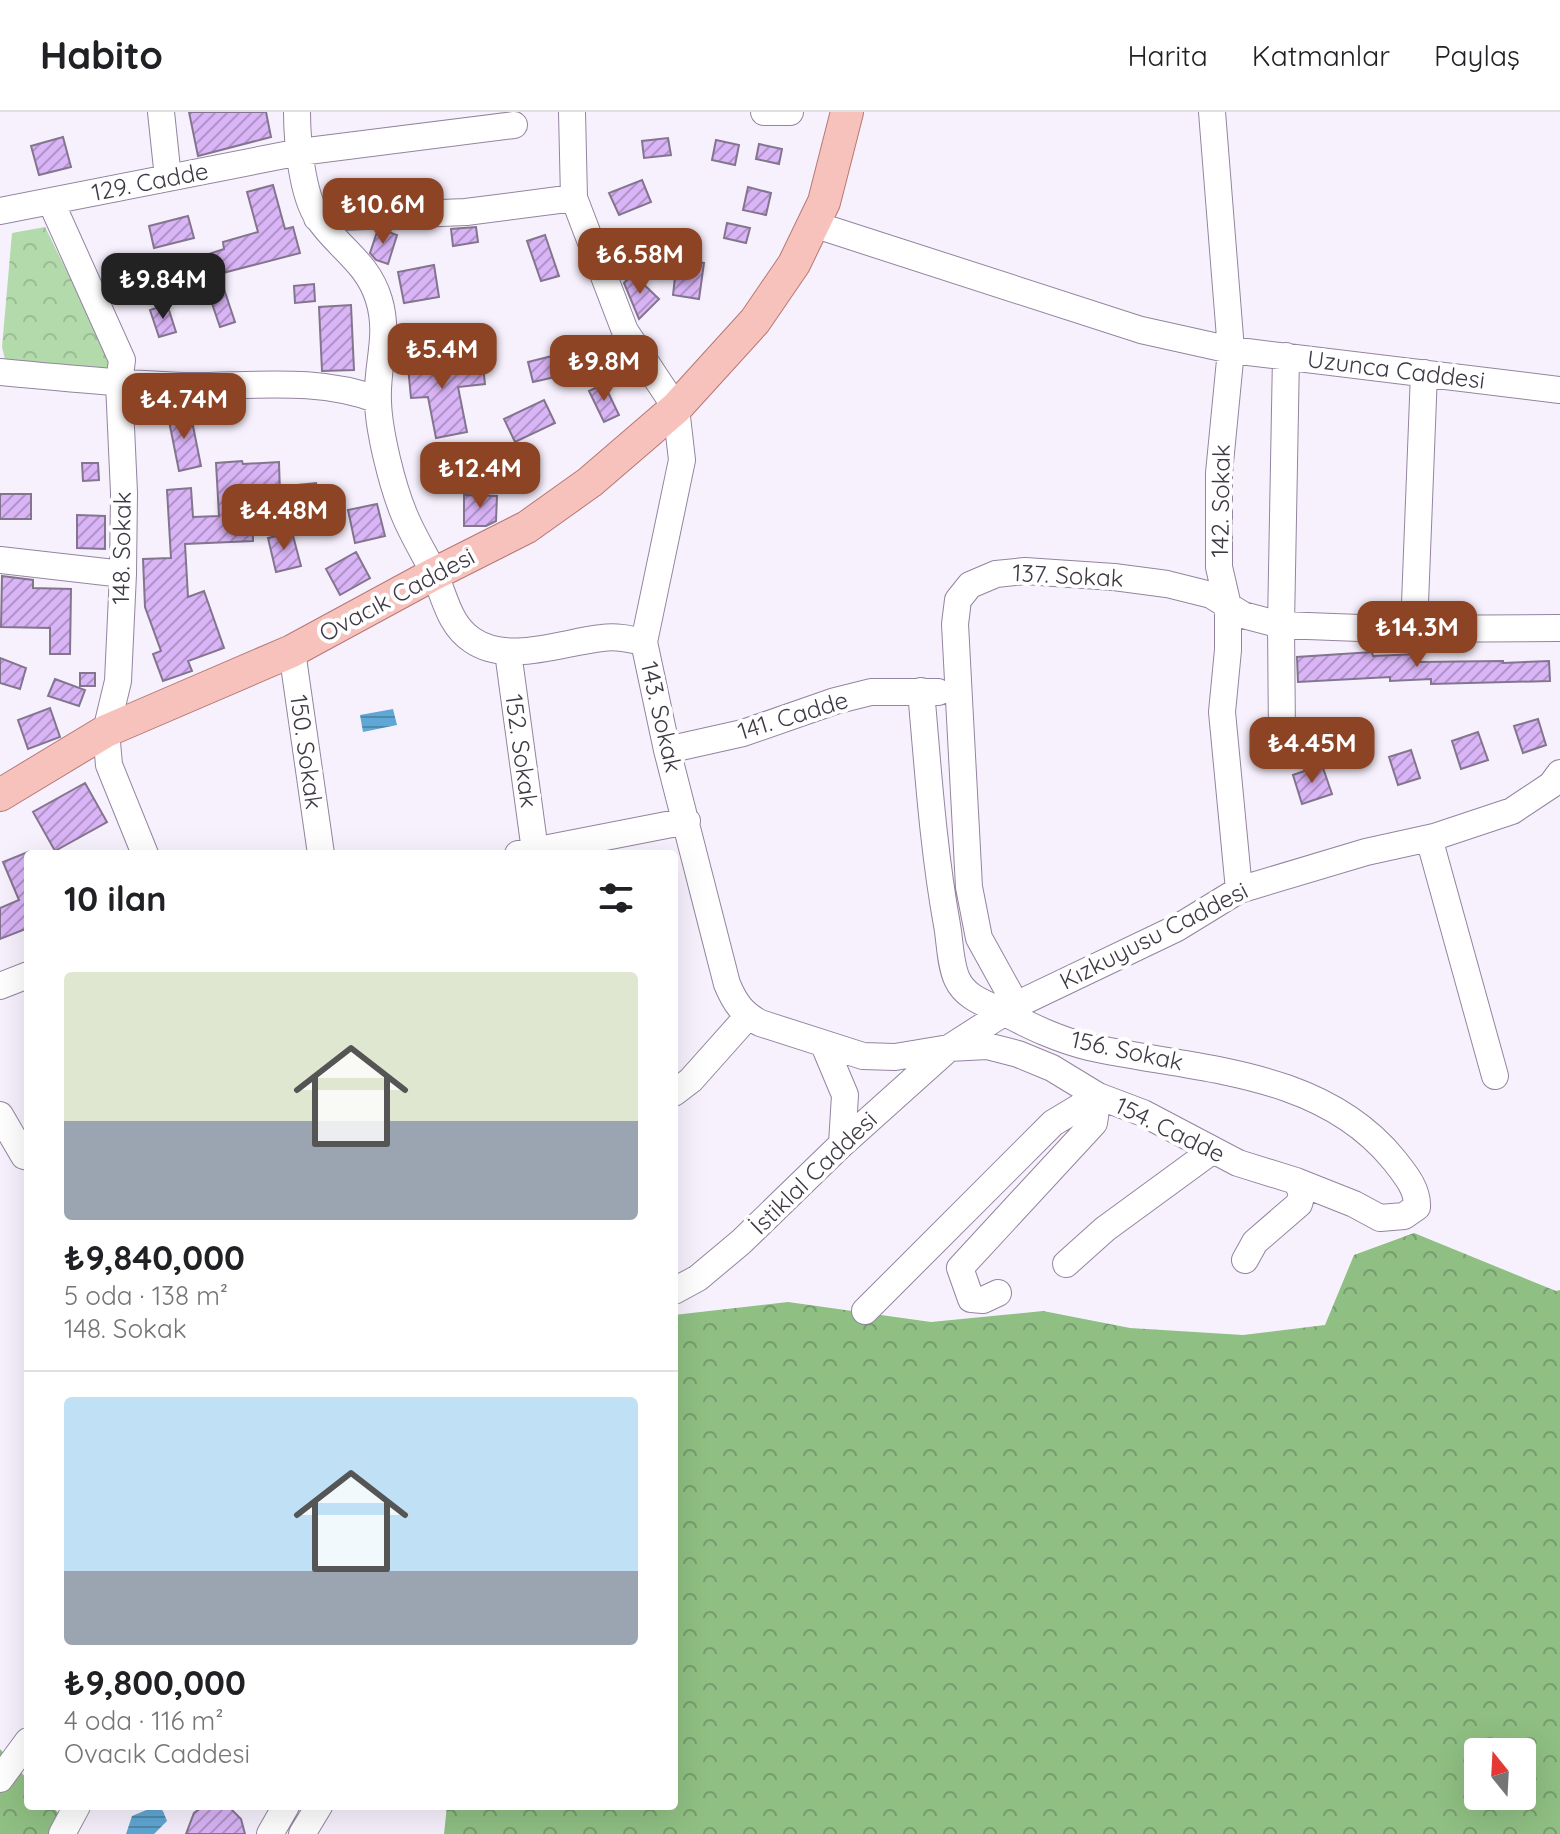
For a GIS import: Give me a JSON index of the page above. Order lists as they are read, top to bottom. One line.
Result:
{"streets":{"main road":["Ovacık Caddesi"],"street":["129. Cadde","Uzunca Caddesi","142. Sokak","148. Sokak","137. Sokak","141. Cadde","143. Sokak","152. Sokak","150. Sokak","Kızkuyusu Caddesi","156. Sokak","154. Cadde","İstiklal Caddesi"]},"crossings":[["129. Cadde","148. Sokak"],["Uzunca Caddesi","142. Sokak"],["Uzunca Caddesi","Ovacık Caddesi"],["142. Sokak","137. Sokak"],["142. Sokak","Kızkuyusu Caddesi"],["148. Sokak","Ovacık Caddesi"],["137. Sokak","141. Cadde"],["Ovacık Caddesi","143. Sokak"],["Ovacık Caddesi","150. Sokak"],["141. Cadde","143. Sokak"],["141. Cadde","156. Sokak"],["143. Sokak","Kızkuyusu Caddesi"],["Kızkuyusu Caddesi","156. Sokak"],["Kızkuyusu Caddesi","154. Cadde"],["Kızkuyusu Caddesi","İstiklal Caddesi"],["156. Sokak","154. Cadde"],["154. Cadde","İstiklal Caddesi"]],"north":"top","page":{"header":"Habito","nav":["Harita","Katmanlar","Paylaş"],"price":["₺10.6M","₺6.58M","₺9.84M","₺5.4M","₺9.8M","₺4.74M","₺12.4M","₺4.48M","₺14.3M","₺4.45M"],"heading":"10 ilan","list":[{"name":"₺9,840,000","note":"5 oda · 138 m² · 148. Sokak"},{"name":"₺9,800,000","note":"4 oda · 116 m² · Ovacık Caddesi"}]}}
